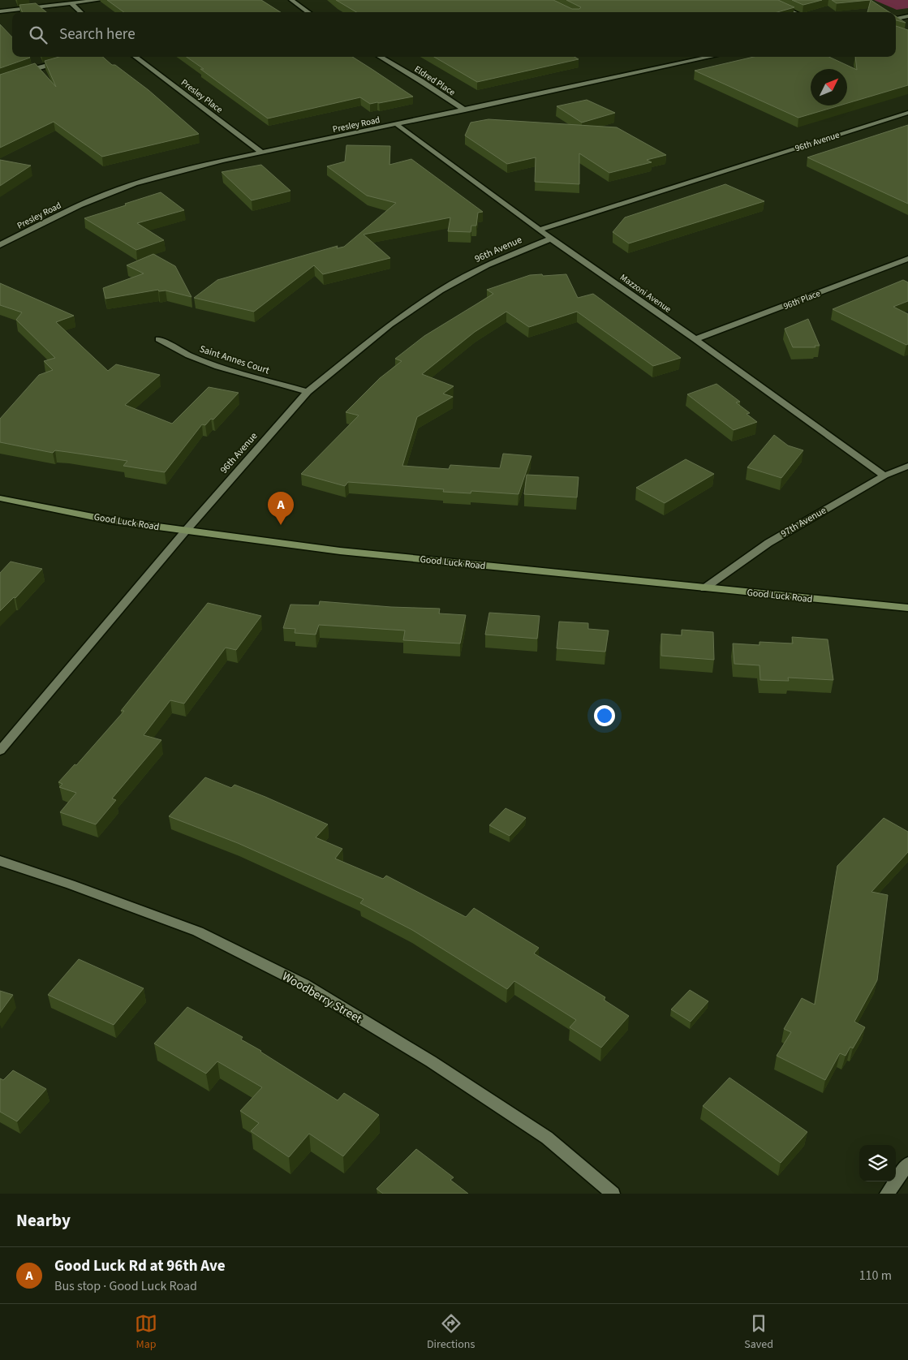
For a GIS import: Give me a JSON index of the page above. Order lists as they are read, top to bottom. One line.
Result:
{"streets":{"main road":["Good Luck Road"],"street":["Eldred Place","Presley Place","Presley Road","96th Avenue","Mazzoni Avenue","96th Place","Saint Annes Court","97th Avenue","Woodberry Street"]},"crossings":[["Eldred Place","Presley Road"],["Presley Place","Presley Road"],["Presley Road","Mazzoni Avenue"],["96th Avenue","Mazzoni Avenue"],["96th Avenue","Saint Annes Court"],["96th Avenue","Good Luck Road"],["Mazzoni Avenue","96th Place"],["Mazzoni Avenue","97th Avenue"],["Good Luck Road","97th Avenue"]],"north":"top right","page":{"search":"Search here","pins":"A","heading":"Nearby","list":[{"mark":"A","name":"Good Luck Rd at 96th Ave","note":"Bus stop · Good Luck Road","value":"110 m"}],"nav":["Map","Directions","Saved"]}}
